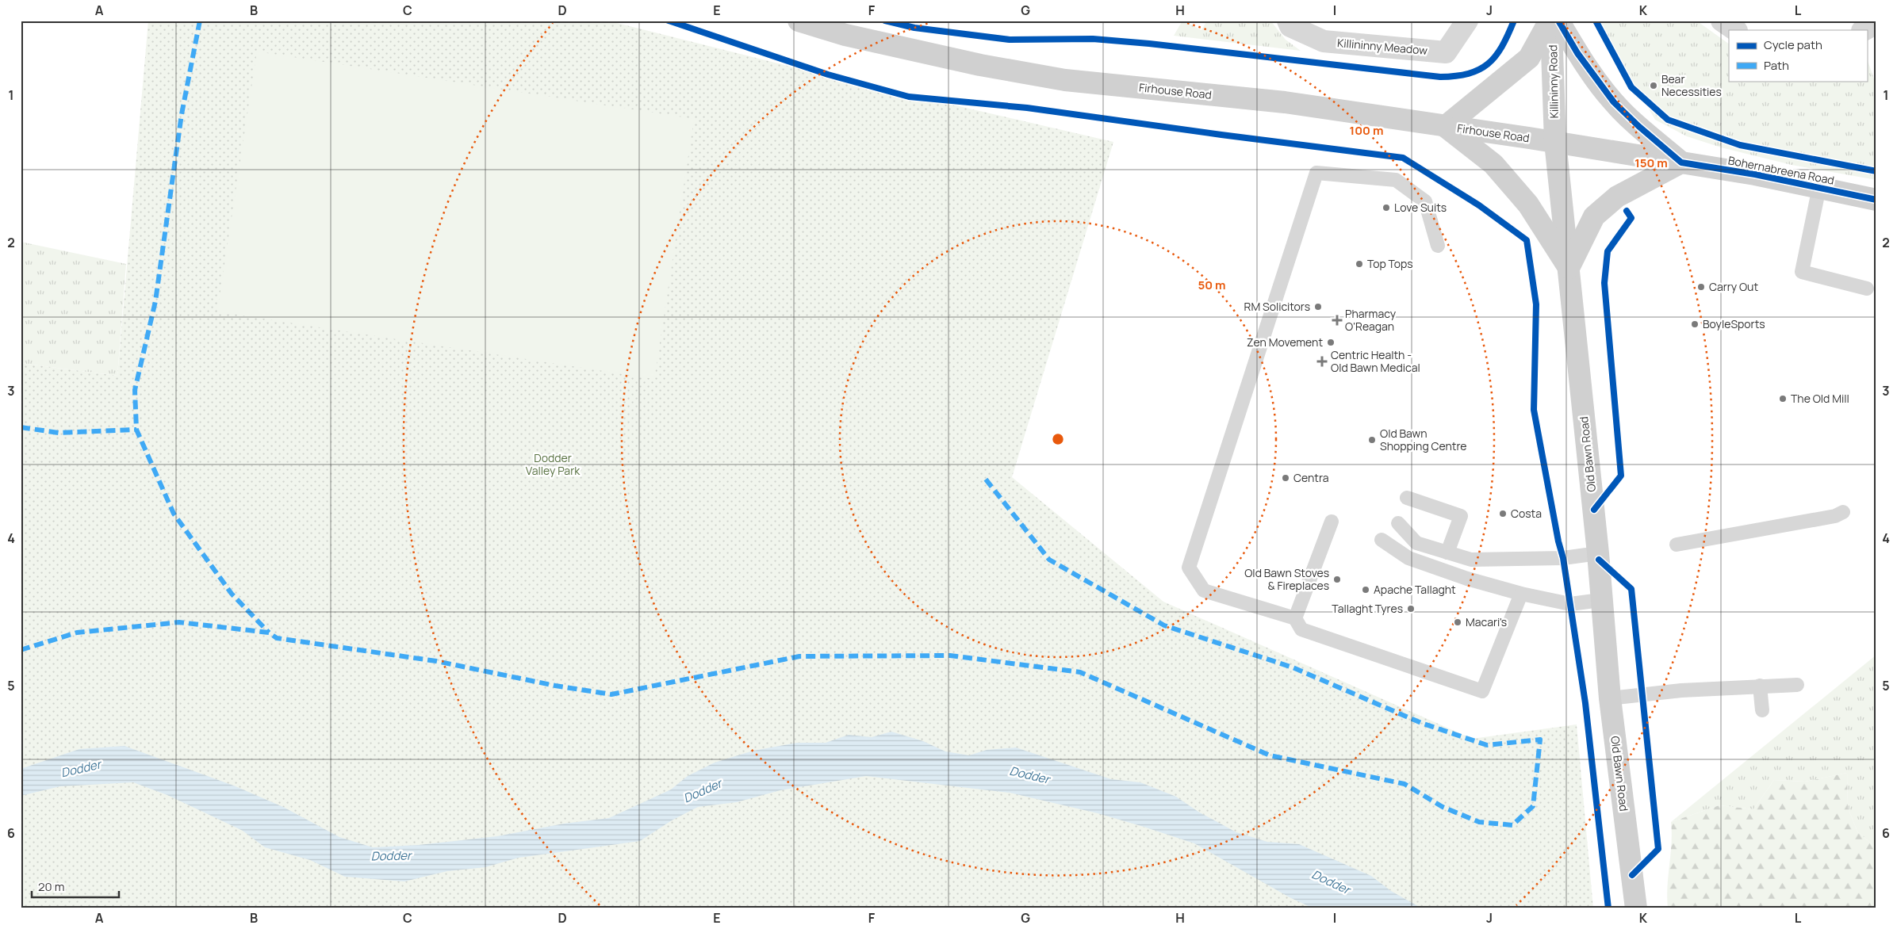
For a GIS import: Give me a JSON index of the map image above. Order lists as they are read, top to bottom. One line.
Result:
{"streets":{"main road":["Killininny Road","Firhouse Road","Bohernabreena Road","Old Bawn Road"],"street":["Killininny Meadow"]},"crossings":[["Killininny Road","Firhouse Road"],["Killininny Road","Bohernabreena Road"],["Killininny Road","Old Bawn Road"],["Firhouse Road","Bohernabreena Road"],["Firhouse Road","Old Bawn Road"],["Bohernabreena Road","Old Bawn Road"]],"water":["Dodder"],"parks":["Dodder Valley Park"],"places":{"other":["Bear Necessities","Love Suits","Top Tops","Carry Out","RM Solicitors","BoyleSports","Zen Movement","The Old Mill","Old Bawn Shopping Centre","Centra","Costa","Old Bawn Stoves & Fireplaces","Apache Tallaght","Tallaght Tyres","Macari's"],"health":["Pharmacy O'Reagan","Centric Health - Old Bawn Medical"]},"legend":["Cycle path","Path"],"scale_bar":"20 m","grid":{"columns":["A","B","C","D","E","F","G","H","I","J","K","L"],"rows":["1","2","3","4","5","6"]},"rings":["100 m","150 m","50 m"]}
